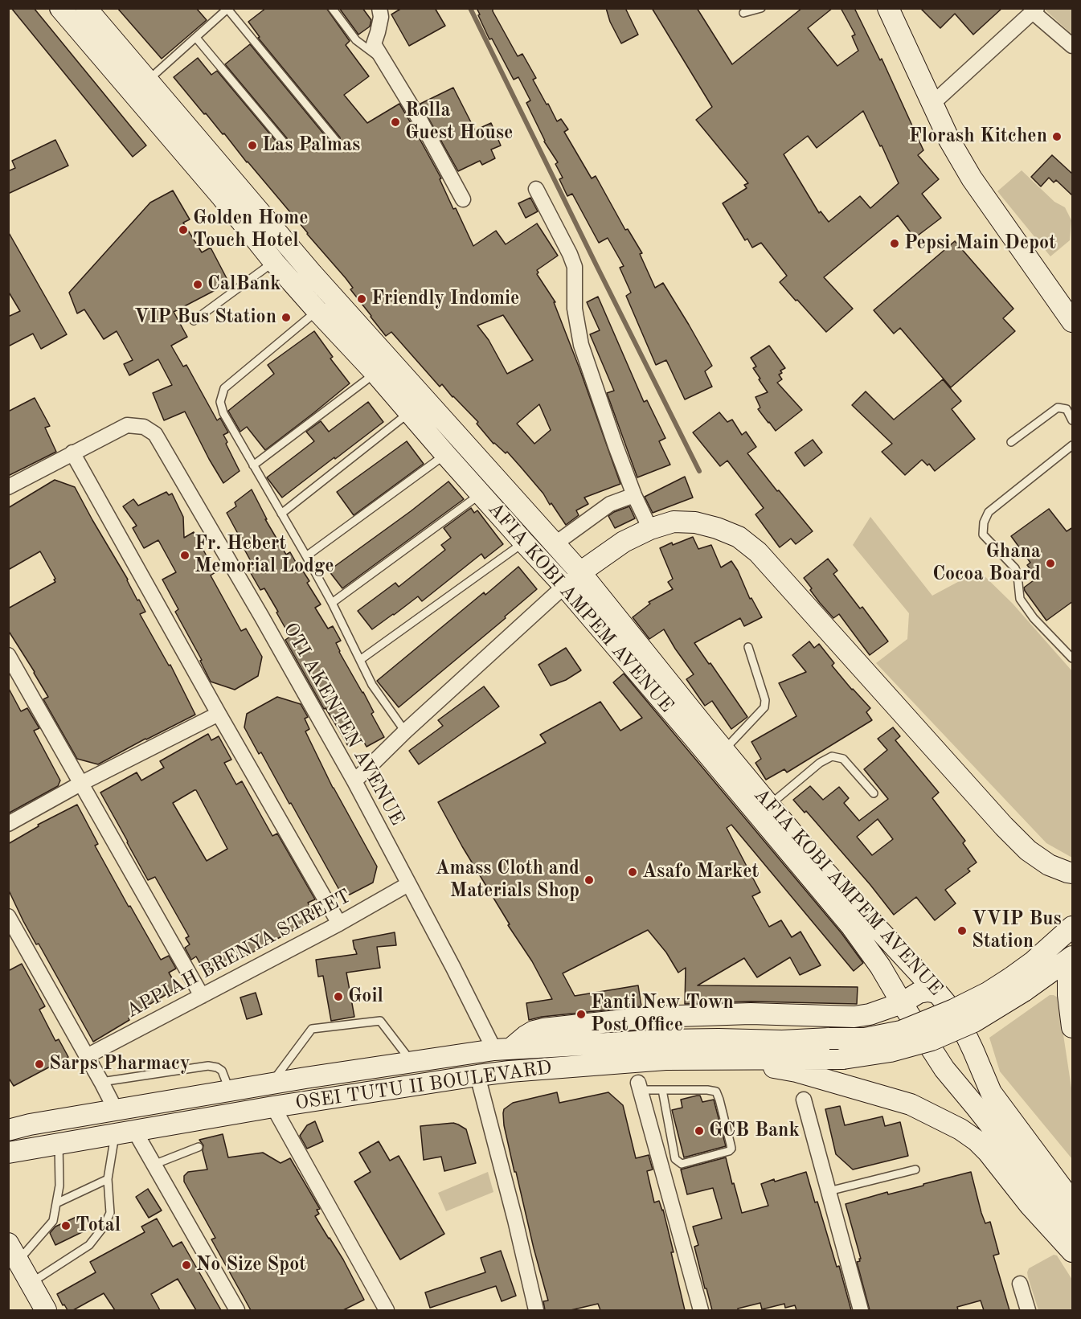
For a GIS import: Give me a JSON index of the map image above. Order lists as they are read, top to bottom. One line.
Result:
{"streets":{"main road":["AFIA KOBI AMPEM AVENUE","OSEI TUTU II BOULEVARD"],"street":["OTI AKENTEN AVENUE","APPIAH BRENYA STREET"]},"crossings":[["OTI AKENTEN AVENUE","APPIAH BRENYA STREET"],["OTI AKENTEN AVENUE","OSEI TUTU II BOULEVARD"]],"places":["Rolla Guest House","Florash Kitchen","Las Palmas","Golden Home Touch Hotel","Pepsi Main Depot","CalBank","Friendly Indomie","VIP Bus Station","Fr. Hebert Memorial Lodge","Ghana Cocoa Board","Asafo Market","Amass Cloth and Materials Shop","VVIP Bus Station","Goil","Fanti New Town Post Office","Sarps Pharmacy","GCB Bank","Total","No Size Spot"]}
